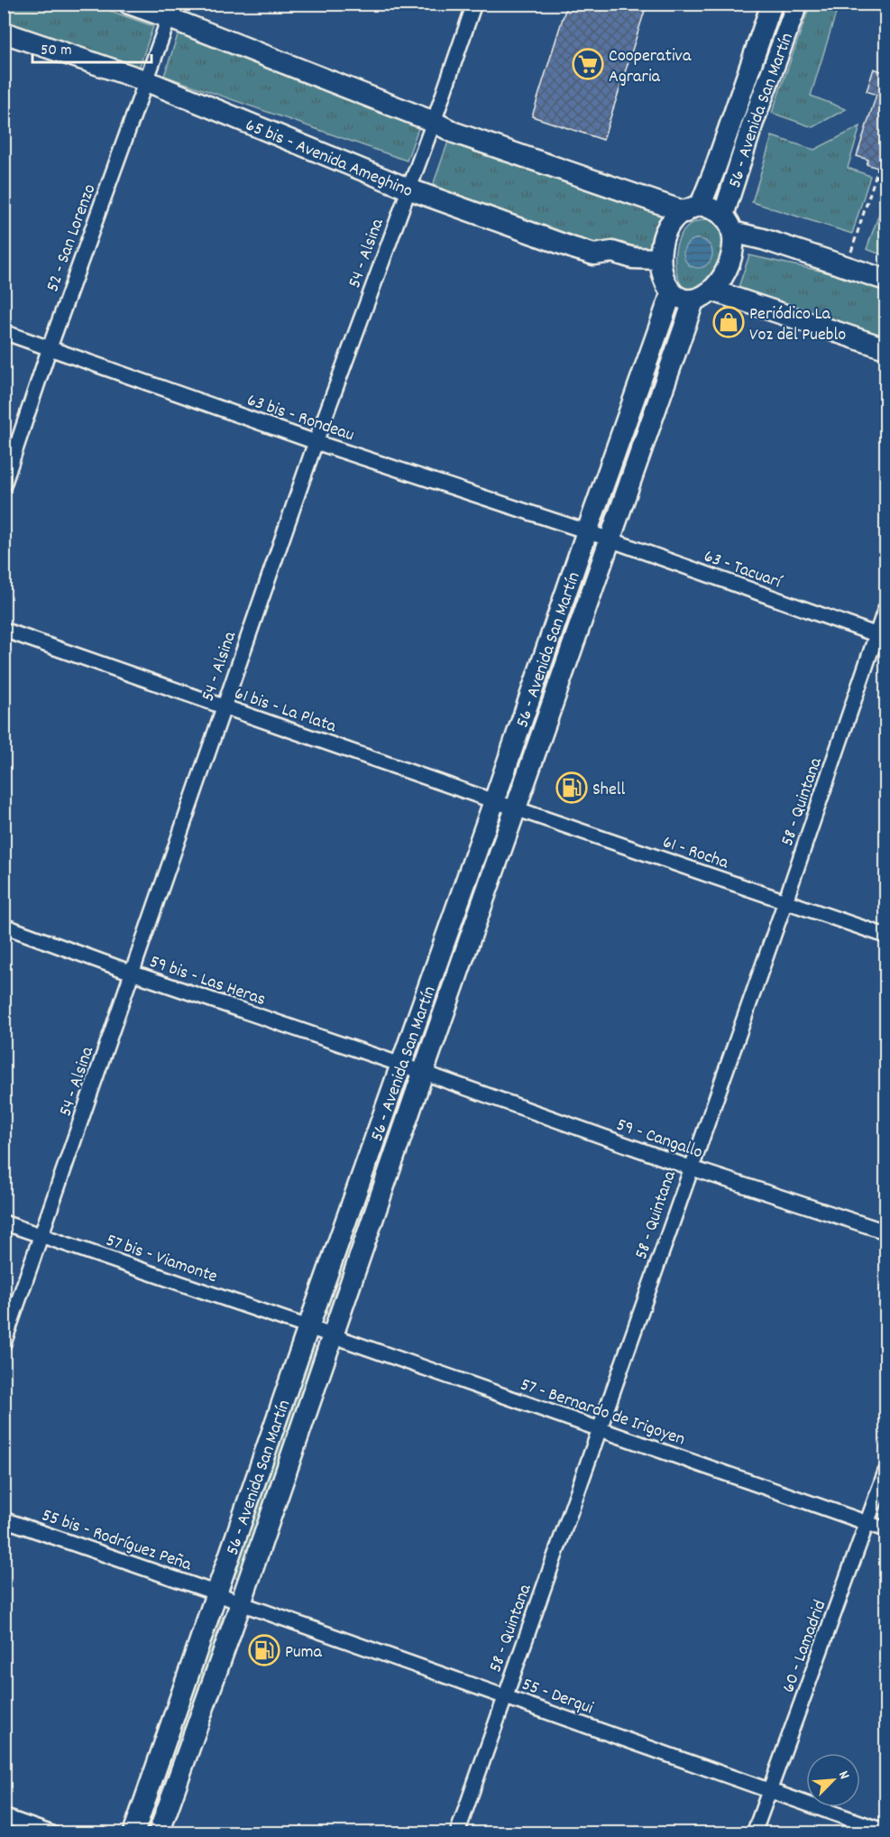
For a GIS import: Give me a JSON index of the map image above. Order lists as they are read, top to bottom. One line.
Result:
{"streets":{"main road":["56 - Avenida San Martín","65 bis - Avenida Ameghino"],"street":["52 - San Lorenzo","54 - Alsina","63 bis - Rondeau","63 - Tacuarí","61 bis - La Plata","58 - Quintana","61 - Rocha","59 bis - Las Heras","59 - Cangallo","57 bis - Viamonte","57 - Bernardo de Irigoyen","55 bis - Rodríguez Peña","60 - Lamadrid","55 - Derqui"]},"crossings":[["56 - Avenida San Martín","65 bis - Avenida Ameghino"],["56 - Avenida San Martín","63 bis - Rondeau"],["56 - Avenida San Martín","63 - Tacuarí"],["56 - Avenida San Martín","61 bis - La Plata"],["56 - Avenida San Martín","61 - Rocha"],["56 - Avenida San Martín","59 bis - Las Heras"],["56 - Avenida San Martín","59 - Cangallo"],["56 - Avenida San Martín","57 bis - Viamonte"],["56 - Avenida San Martín","57 - Bernardo de Irigoyen"],["56 - Avenida San Martín","55 bis - Rodríguez Peña"],["56 - Avenida San Martín","55 - Derqui"],["65 bis - Avenida Ameghino","52 - San Lorenzo"],["65 bis - Avenida Ameghino","54 - Alsina"],["52 - San Lorenzo","63 bis - Rondeau"],["54 - Alsina","63 bis - Rondeau"],["54 - Alsina","61 bis - La Plata"],["54 - Alsina","59 bis - Las Heras"],["54 - Alsina","57 bis - Viamonte"],["63 bis - Rondeau","63 - Tacuarí"],["63 - Tacuarí","58 - Quintana"],["61 bis - La Plata","61 - Rocha"],["58 - Quintana","61 - Rocha"],["58 - Quintana","59 - Cangallo"],["58 - Quintana","57 - Bernardo de Irigoyen"],["58 - Quintana","55 - Derqui"],["59 bis - Las Heras","59 - Cangallo"],["57 bis - Viamonte","57 - Bernardo de Irigoyen"],["57 - Bernardo de Irigoyen","60 - Lamadrid"],["55 bis - Rodríguez Peña","55 - Derqui"],["60 - Lamadrid","55 - Derqui"]],"places":{"supermarket":["Cooperativa Agraria"],"shop":["Periódico La Voz del Pueblo"],"fuel station":["Shell","Puma"]},"scale_bar":"50 m","north":"top right"}
